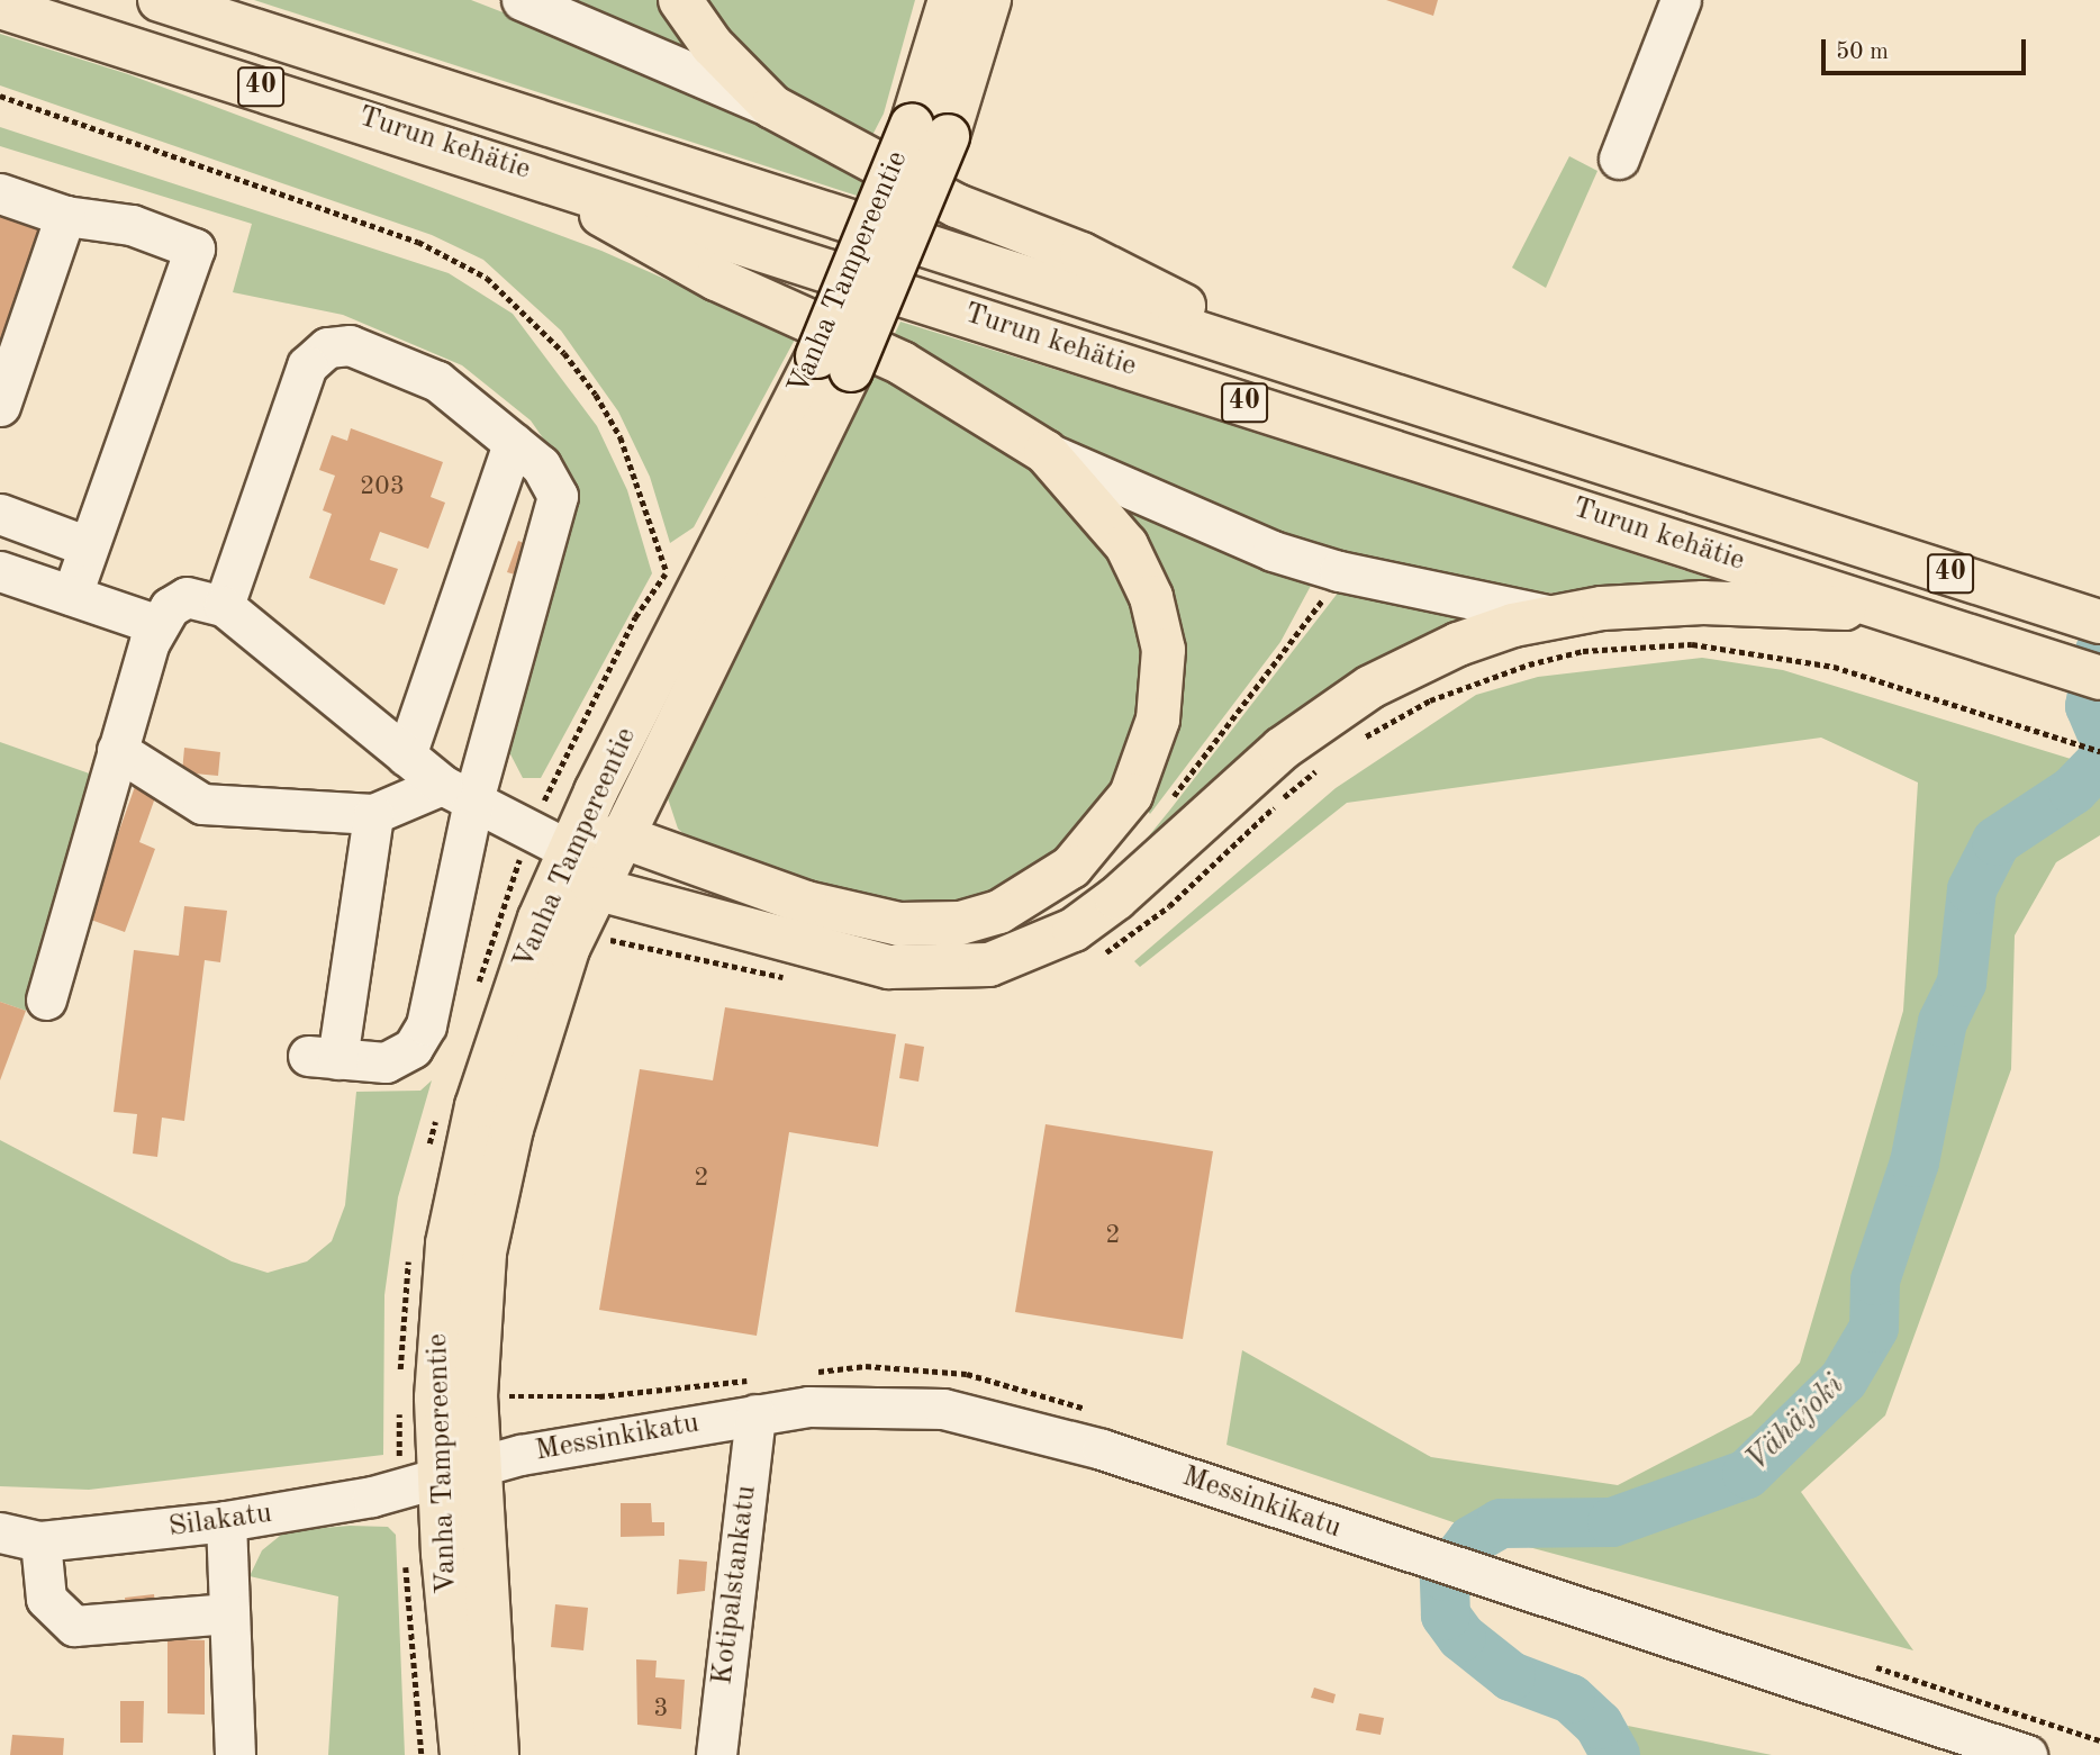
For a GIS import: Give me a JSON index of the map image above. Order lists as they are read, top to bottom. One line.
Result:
{"streets":{"main road":["40","Turun kehätie","Vanha Tampereentie"],"street":["Messinkikatu","Silakatu","Kotipalstankatu"]},"crossings":[["Vanha Tampereentie","Messinkikatu"],["Vanha Tampereentie","Silakatu"],["Messinkikatu","Silakatu"],["Messinkikatu","Kotipalstankatu"]],"water":["Vähäjoki"],"house_numbers":["203","2","2","3"],"scale_bar":"50 m"}
